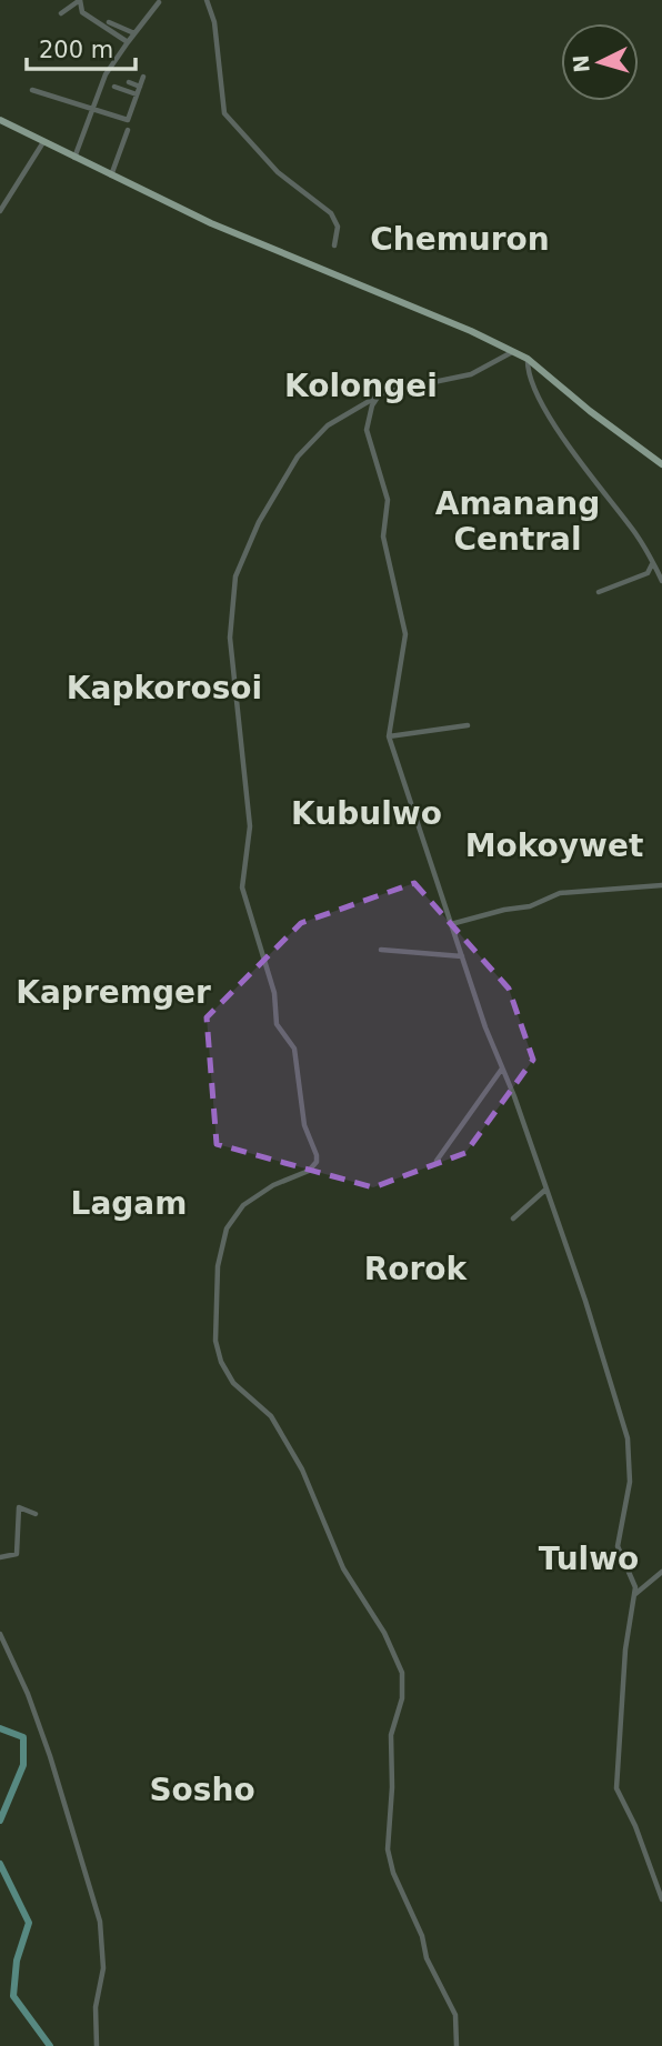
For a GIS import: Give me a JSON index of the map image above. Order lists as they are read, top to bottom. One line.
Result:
{"districts":["Chemuron","Kolongei","Amanang Central","Kapkorosoi","Kubulwo","Mokoywet","Kapremger","Lagam","Rorok","Tulwo","Sosho"],"scale_bar":"200 m","north":"left"}
